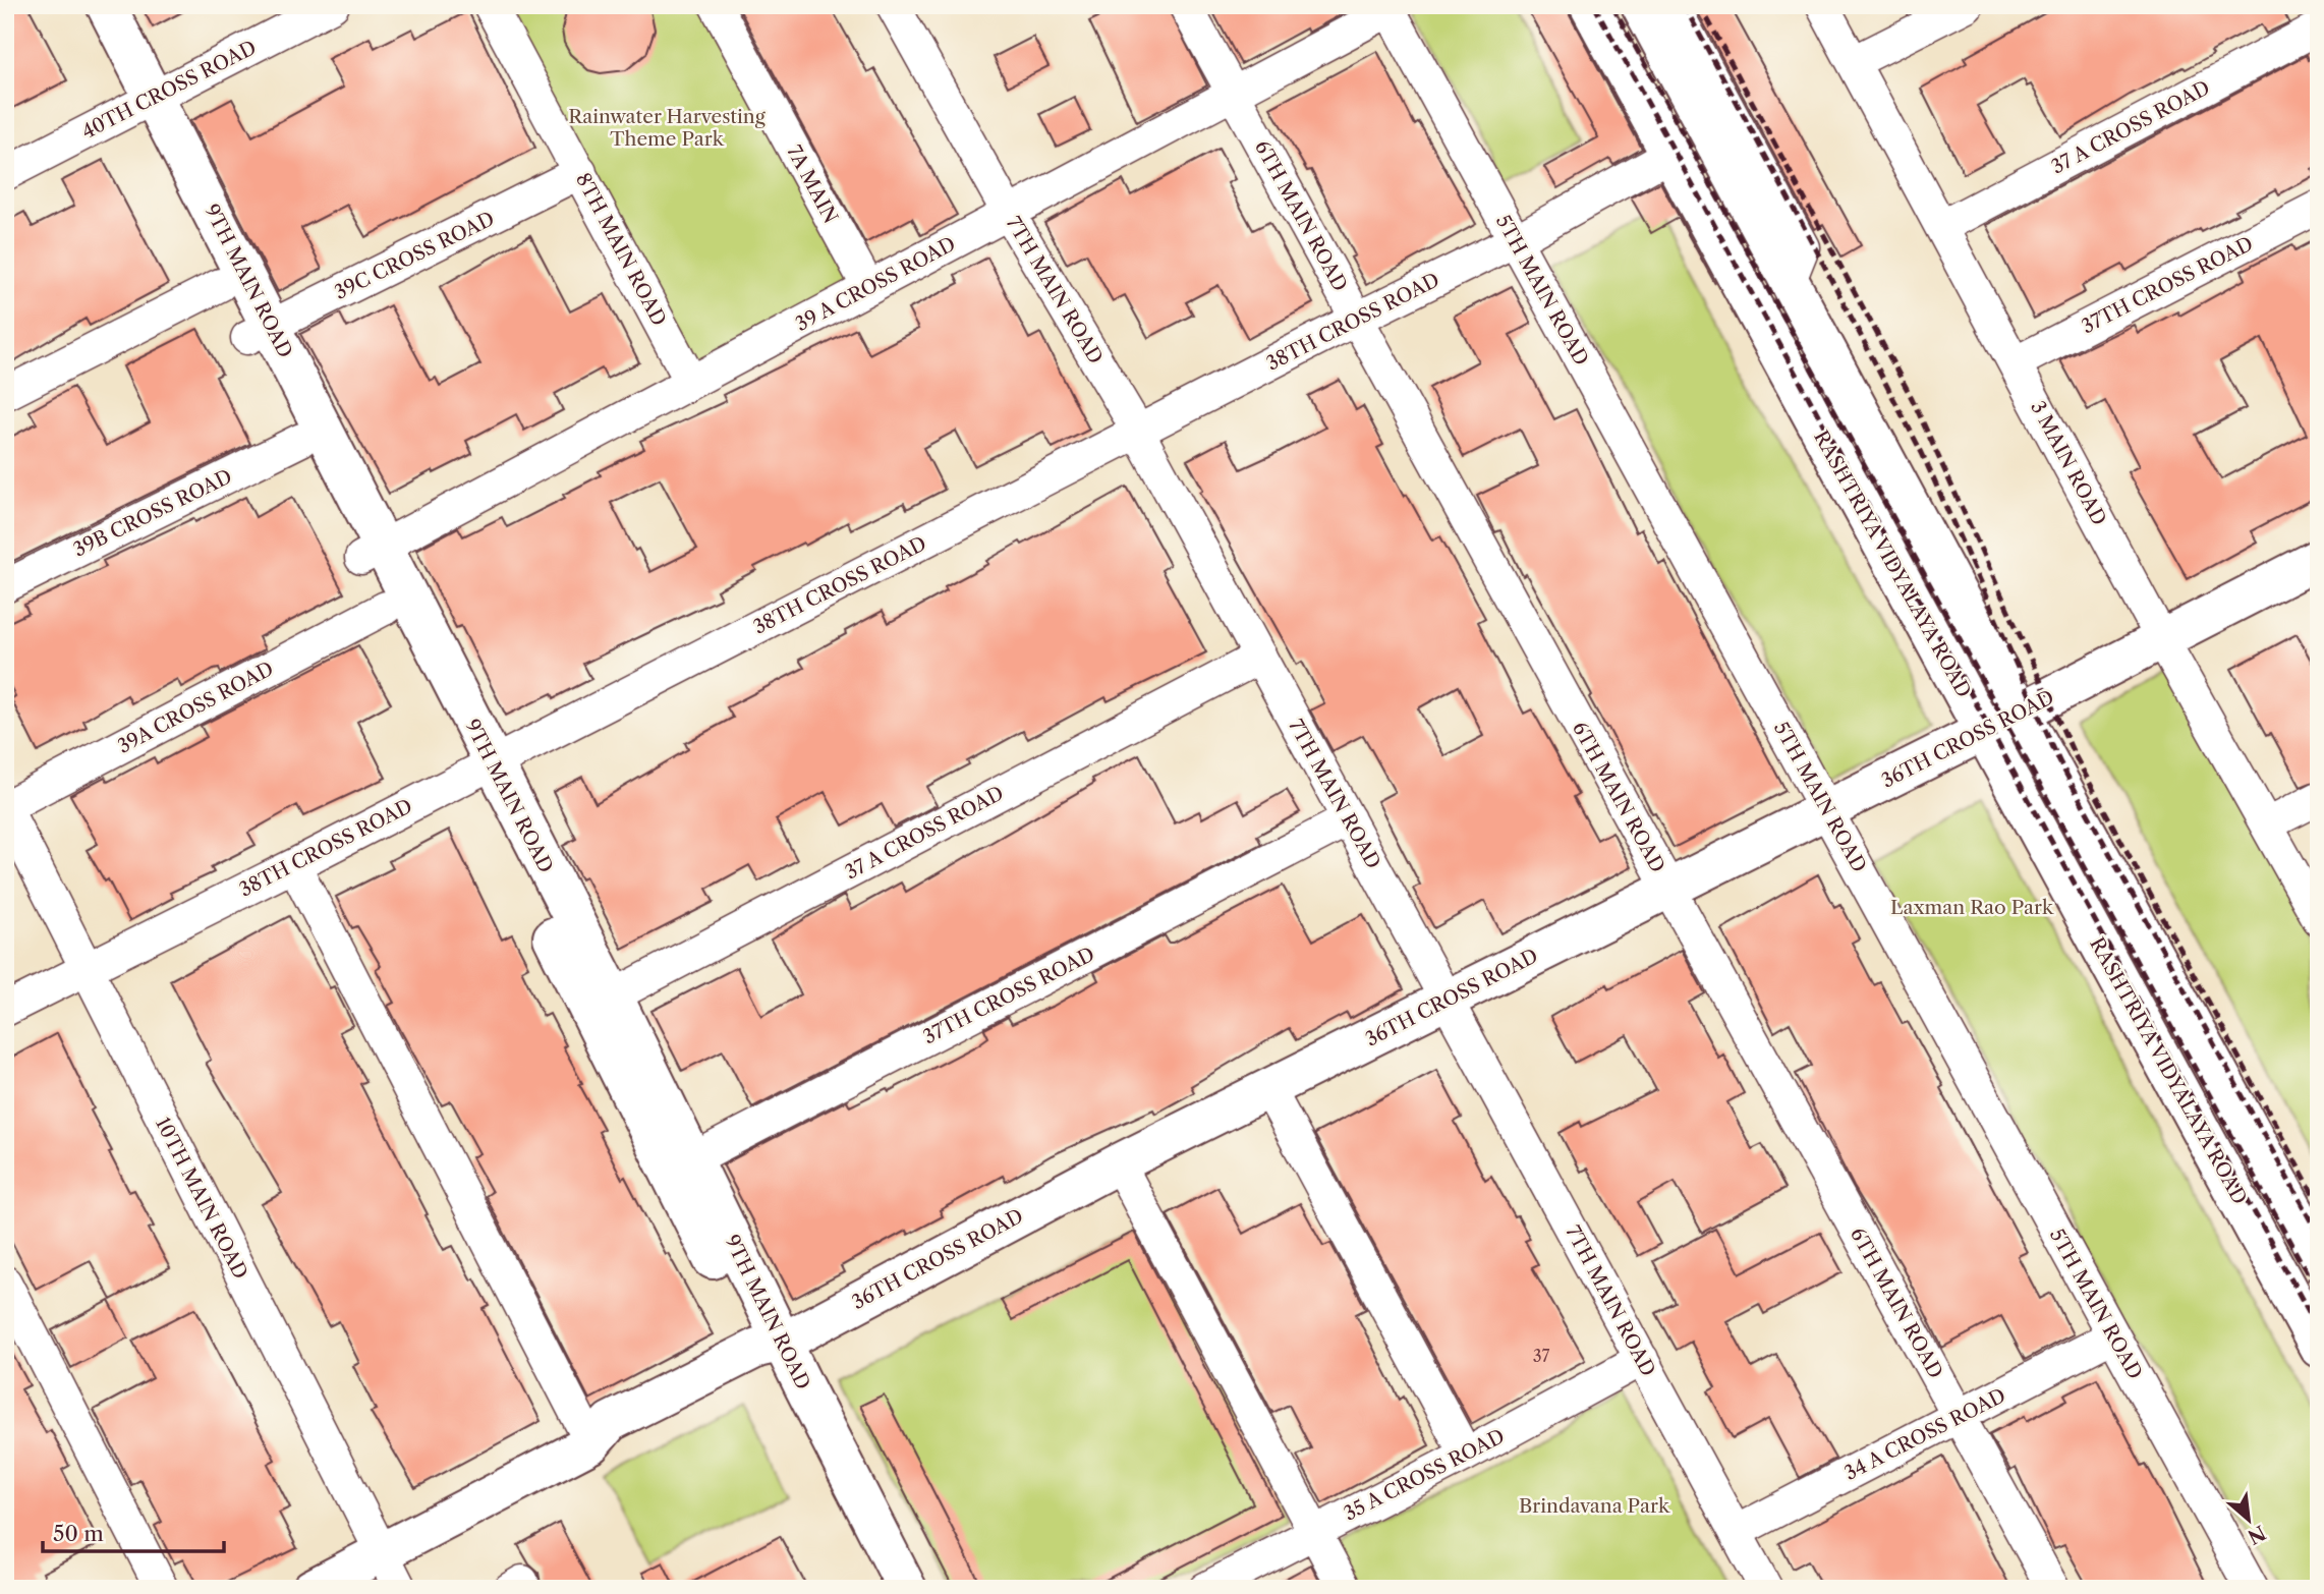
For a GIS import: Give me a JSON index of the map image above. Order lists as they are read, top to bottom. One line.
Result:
{"streets":{"main road":["9TH MAIN ROAD","RASHTRIYA VIDYALAYA ROAD","36TH CROSS ROAD"],"street":["40TH CROSS ROAD","37 A CROSS ROAD","7A MAIN","6TH MAIN ROAD","8TH MAIN ROAD","39C CROSS ROAD","39 A CROSS ROAD","37TH CROSS ROAD","7TH MAIN ROAD","5TH MAIN ROAD","38TH CROSS ROAD","3 MAIN ROAD","39B CROSS ROAD","39A CROSS ROAD","10TH MAIN ROAD","34 A CROSS ROAD","35 A CROSS ROAD"]},"crossings":[["40TH CROSS ROAD","9TH MAIN ROAD"],["37 A CROSS ROAD","9TH MAIN ROAD"],["37 A CROSS ROAD","7TH MAIN ROAD"],["37 A CROSS ROAD","3 MAIN ROAD"],["7A MAIN","39 A CROSS ROAD"],["6TH MAIN ROAD","39 A CROSS ROAD"],["6TH MAIN ROAD","38TH CROSS ROAD"],["6TH MAIN ROAD","36TH CROSS ROAD"],["6TH MAIN ROAD","34 A CROSS ROAD"],["8TH MAIN ROAD","39C CROSS ROAD"],["8TH MAIN ROAD","39 A CROSS ROAD"],["39C CROSS ROAD","9TH MAIN ROAD"],["9TH MAIN ROAD","39 A CROSS ROAD"],["9TH MAIN ROAD","37TH CROSS ROAD"],["9TH MAIN ROAD","38TH CROSS ROAD"],["9TH MAIN ROAD","39B CROSS ROAD"],["9TH MAIN ROAD","39A CROSS ROAD"],["9TH MAIN ROAD","36TH CROSS ROAD"],["39 A CROSS ROAD","7TH MAIN ROAD"],["39 A CROSS ROAD","5TH MAIN ROAD"],["37TH CROSS ROAD","7TH MAIN ROAD"],["37TH CROSS ROAD","3 MAIN ROAD"],["7TH MAIN ROAD","38TH CROSS ROAD"],["7TH MAIN ROAD","36TH CROSS ROAD"],["7TH MAIN ROAD","34 A CROSS ROAD"],["7TH MAIN ROAD","35 A CROSS ROAD"],["5TH MAIN ROAD","38TH CROSS ROAD"],["5TH MAIN ROAD","36TH CROSS ROAD"],["5TH MAIN ROAD","34 A CROSS ROAD"],["38TH CROSS ROAD","RASHTRIYA VIDYALAYA ROAD"],["38TH CROSS ROAD","10TH MAIN ROAD"],["3 MAIN ROAD","36TH CROSS ROAD"],["RASHTRIYA VIDYALAYA ROAD","36TH CROSS ROAD"],["39A CROSS ROAD","10TH MAIN ROAD"],["36TH CROSS ROAD","10TH MAIN ROAD"]],"parks":["Rainwater Harvesting Theme Park","Laxman Rao Park","Brindavana Park"],"house_numbers":["37"],"scale_bar":"50 m","north":"bottom right"}
